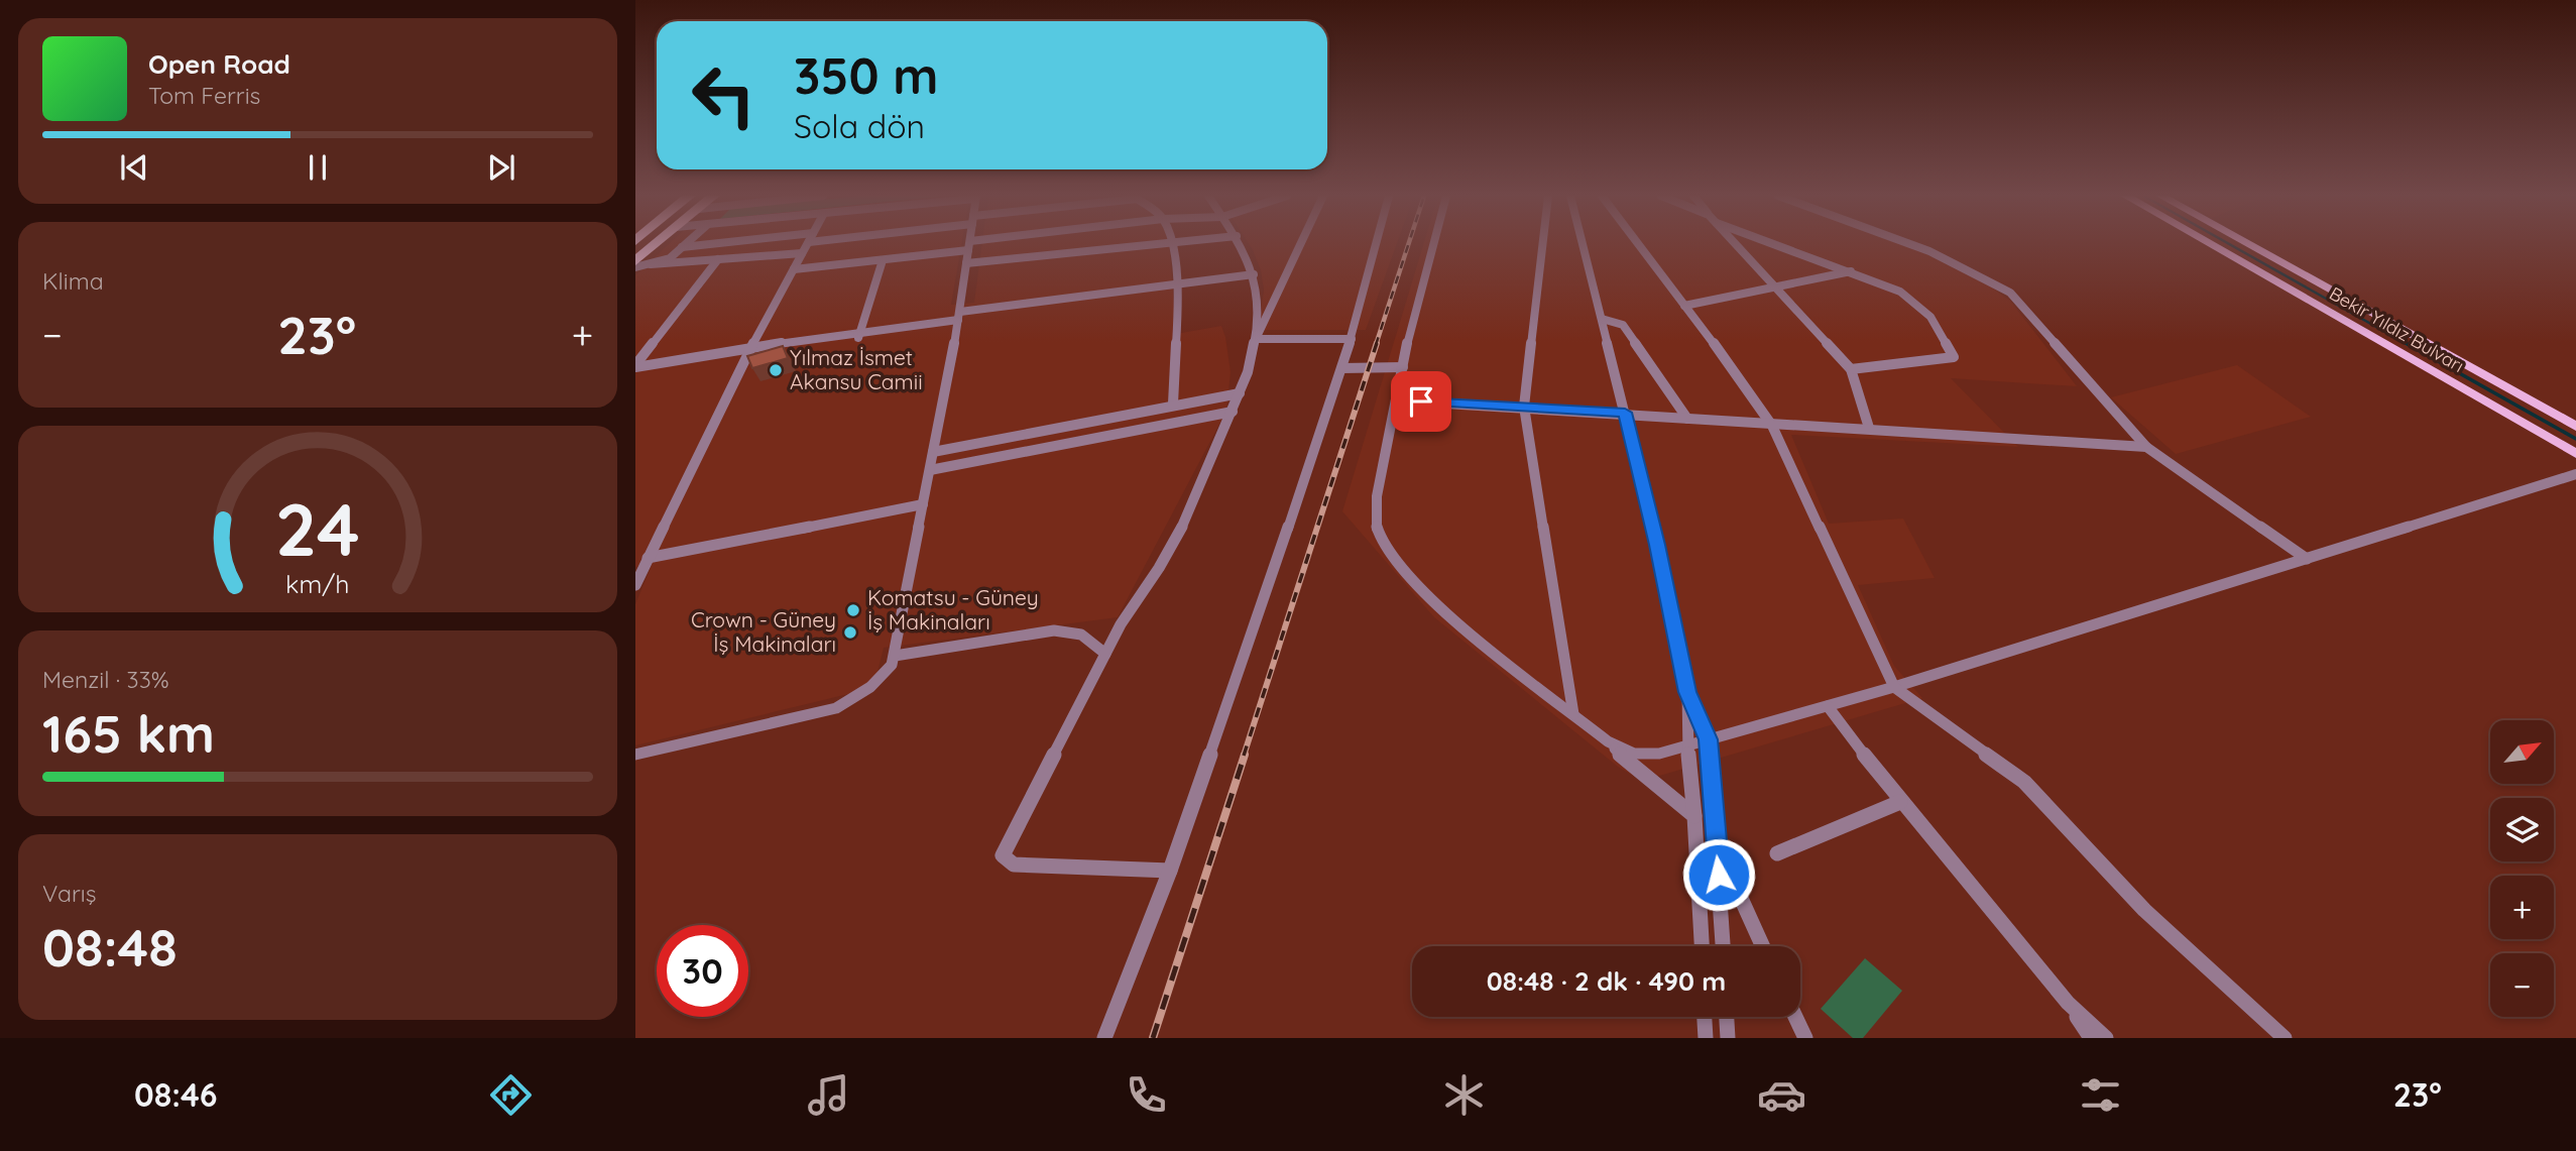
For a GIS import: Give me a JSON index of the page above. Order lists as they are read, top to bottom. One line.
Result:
{"streets":{"main road":["Bekir Yıldız Bulvarı"]},"places":["Yılmaz İsmet Akansu Camii","Komatsu - Güney İş Makinaları","Crown - Güney İş Makinaları"],"north":"top right","page":{"turn":["350 m","Sola dön"],"song":["Open Road","Tom Ferris"],"tile":["Klima",["Menzil · 33%","165 km"],["Varış","08:48"]],"heat":["−","23°","+"],"map_buttons":["+","−"],"limit":"30","trip":"08:48 · 2 dk · 490 m","tabs":["08:46","23°"],"gauge":["24","km/h"]}}
